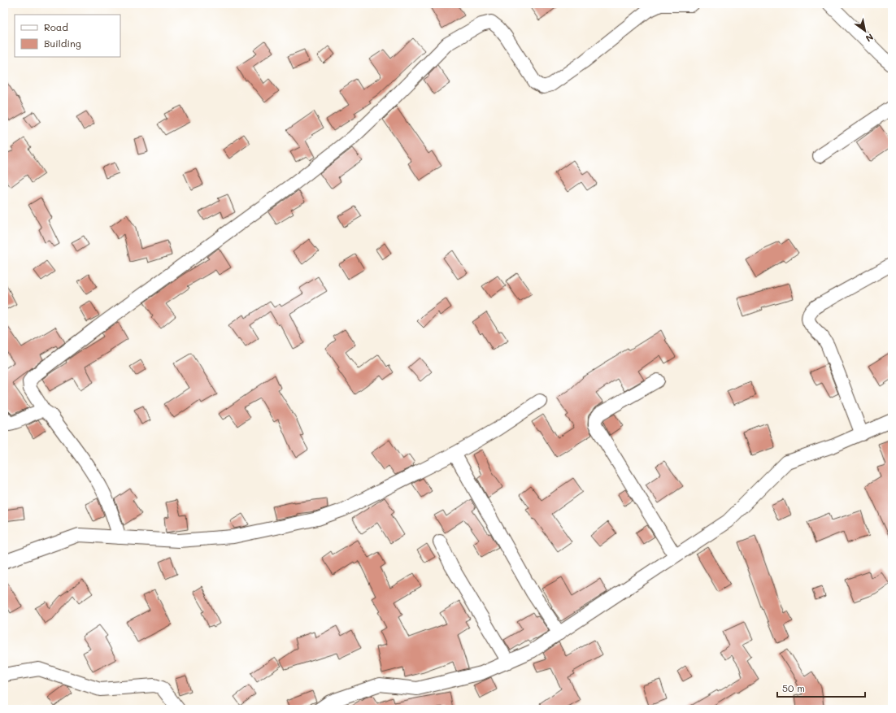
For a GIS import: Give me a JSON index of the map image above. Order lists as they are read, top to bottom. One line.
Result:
{"legend":["Road","Building"],"scale_bar":"50 m","north":"bottom right"}
